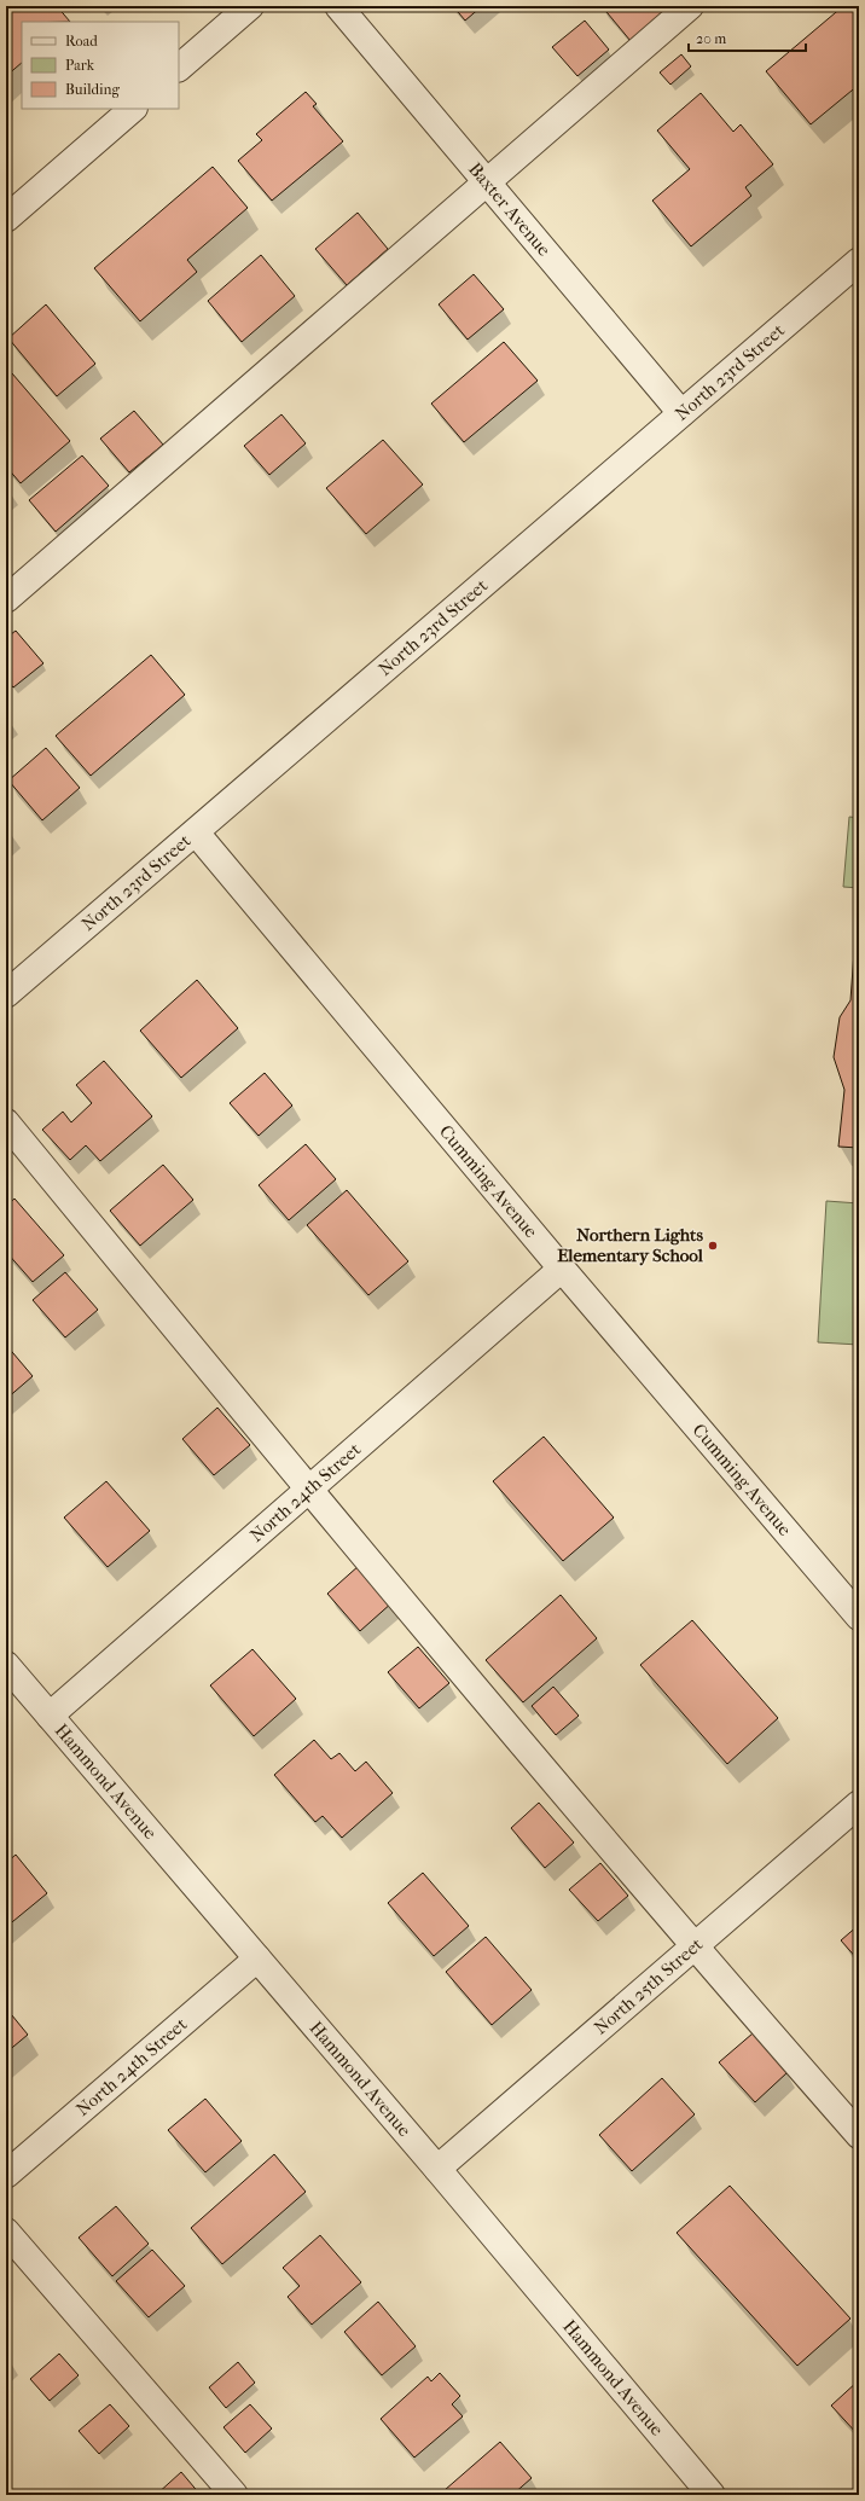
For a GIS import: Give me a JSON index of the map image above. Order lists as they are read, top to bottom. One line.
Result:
{"streets":{"street":["Baxter Avenue","North 23rd Street","Cumming Avenue","North 24th Street","Hammond Avenue","North 25th Street"]},"crossings":[["Baxter Avenue","North 23rd Street"],["North 23rd Street","Cumming Avenue"],["Cumming Avenue","North 24th Street"],["North 24th Street","Hammond Avenue"],["Hammond Avenue","North 25th Street"]],"places":["Northern Lights Elementary School"],"legend":["Road","Park","Building"],"scale_bar":"20 m"}
